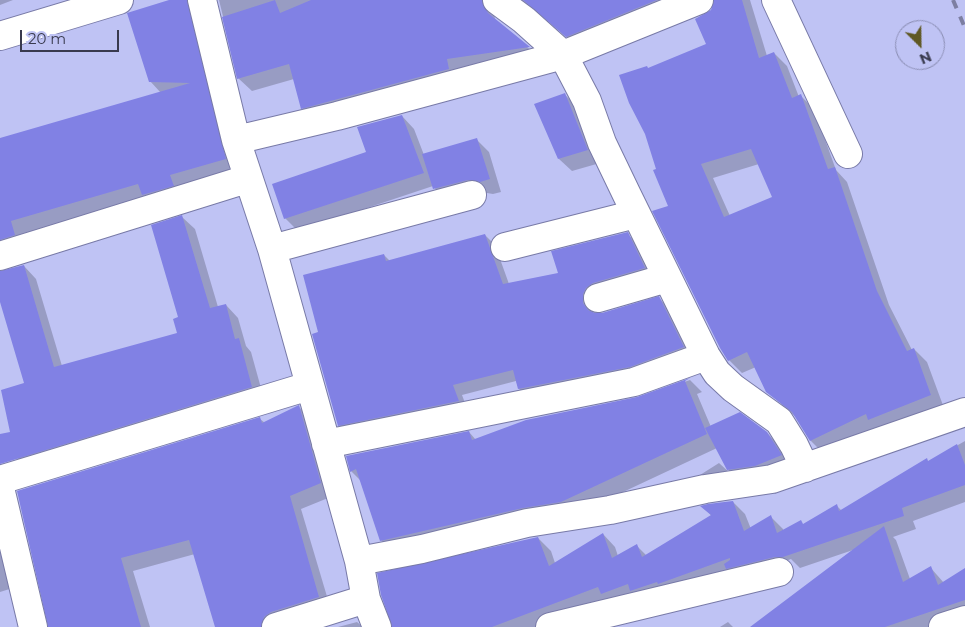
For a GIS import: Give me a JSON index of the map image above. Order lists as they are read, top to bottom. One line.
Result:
{"scale_bar":"20 m","north":"bottom right"}
